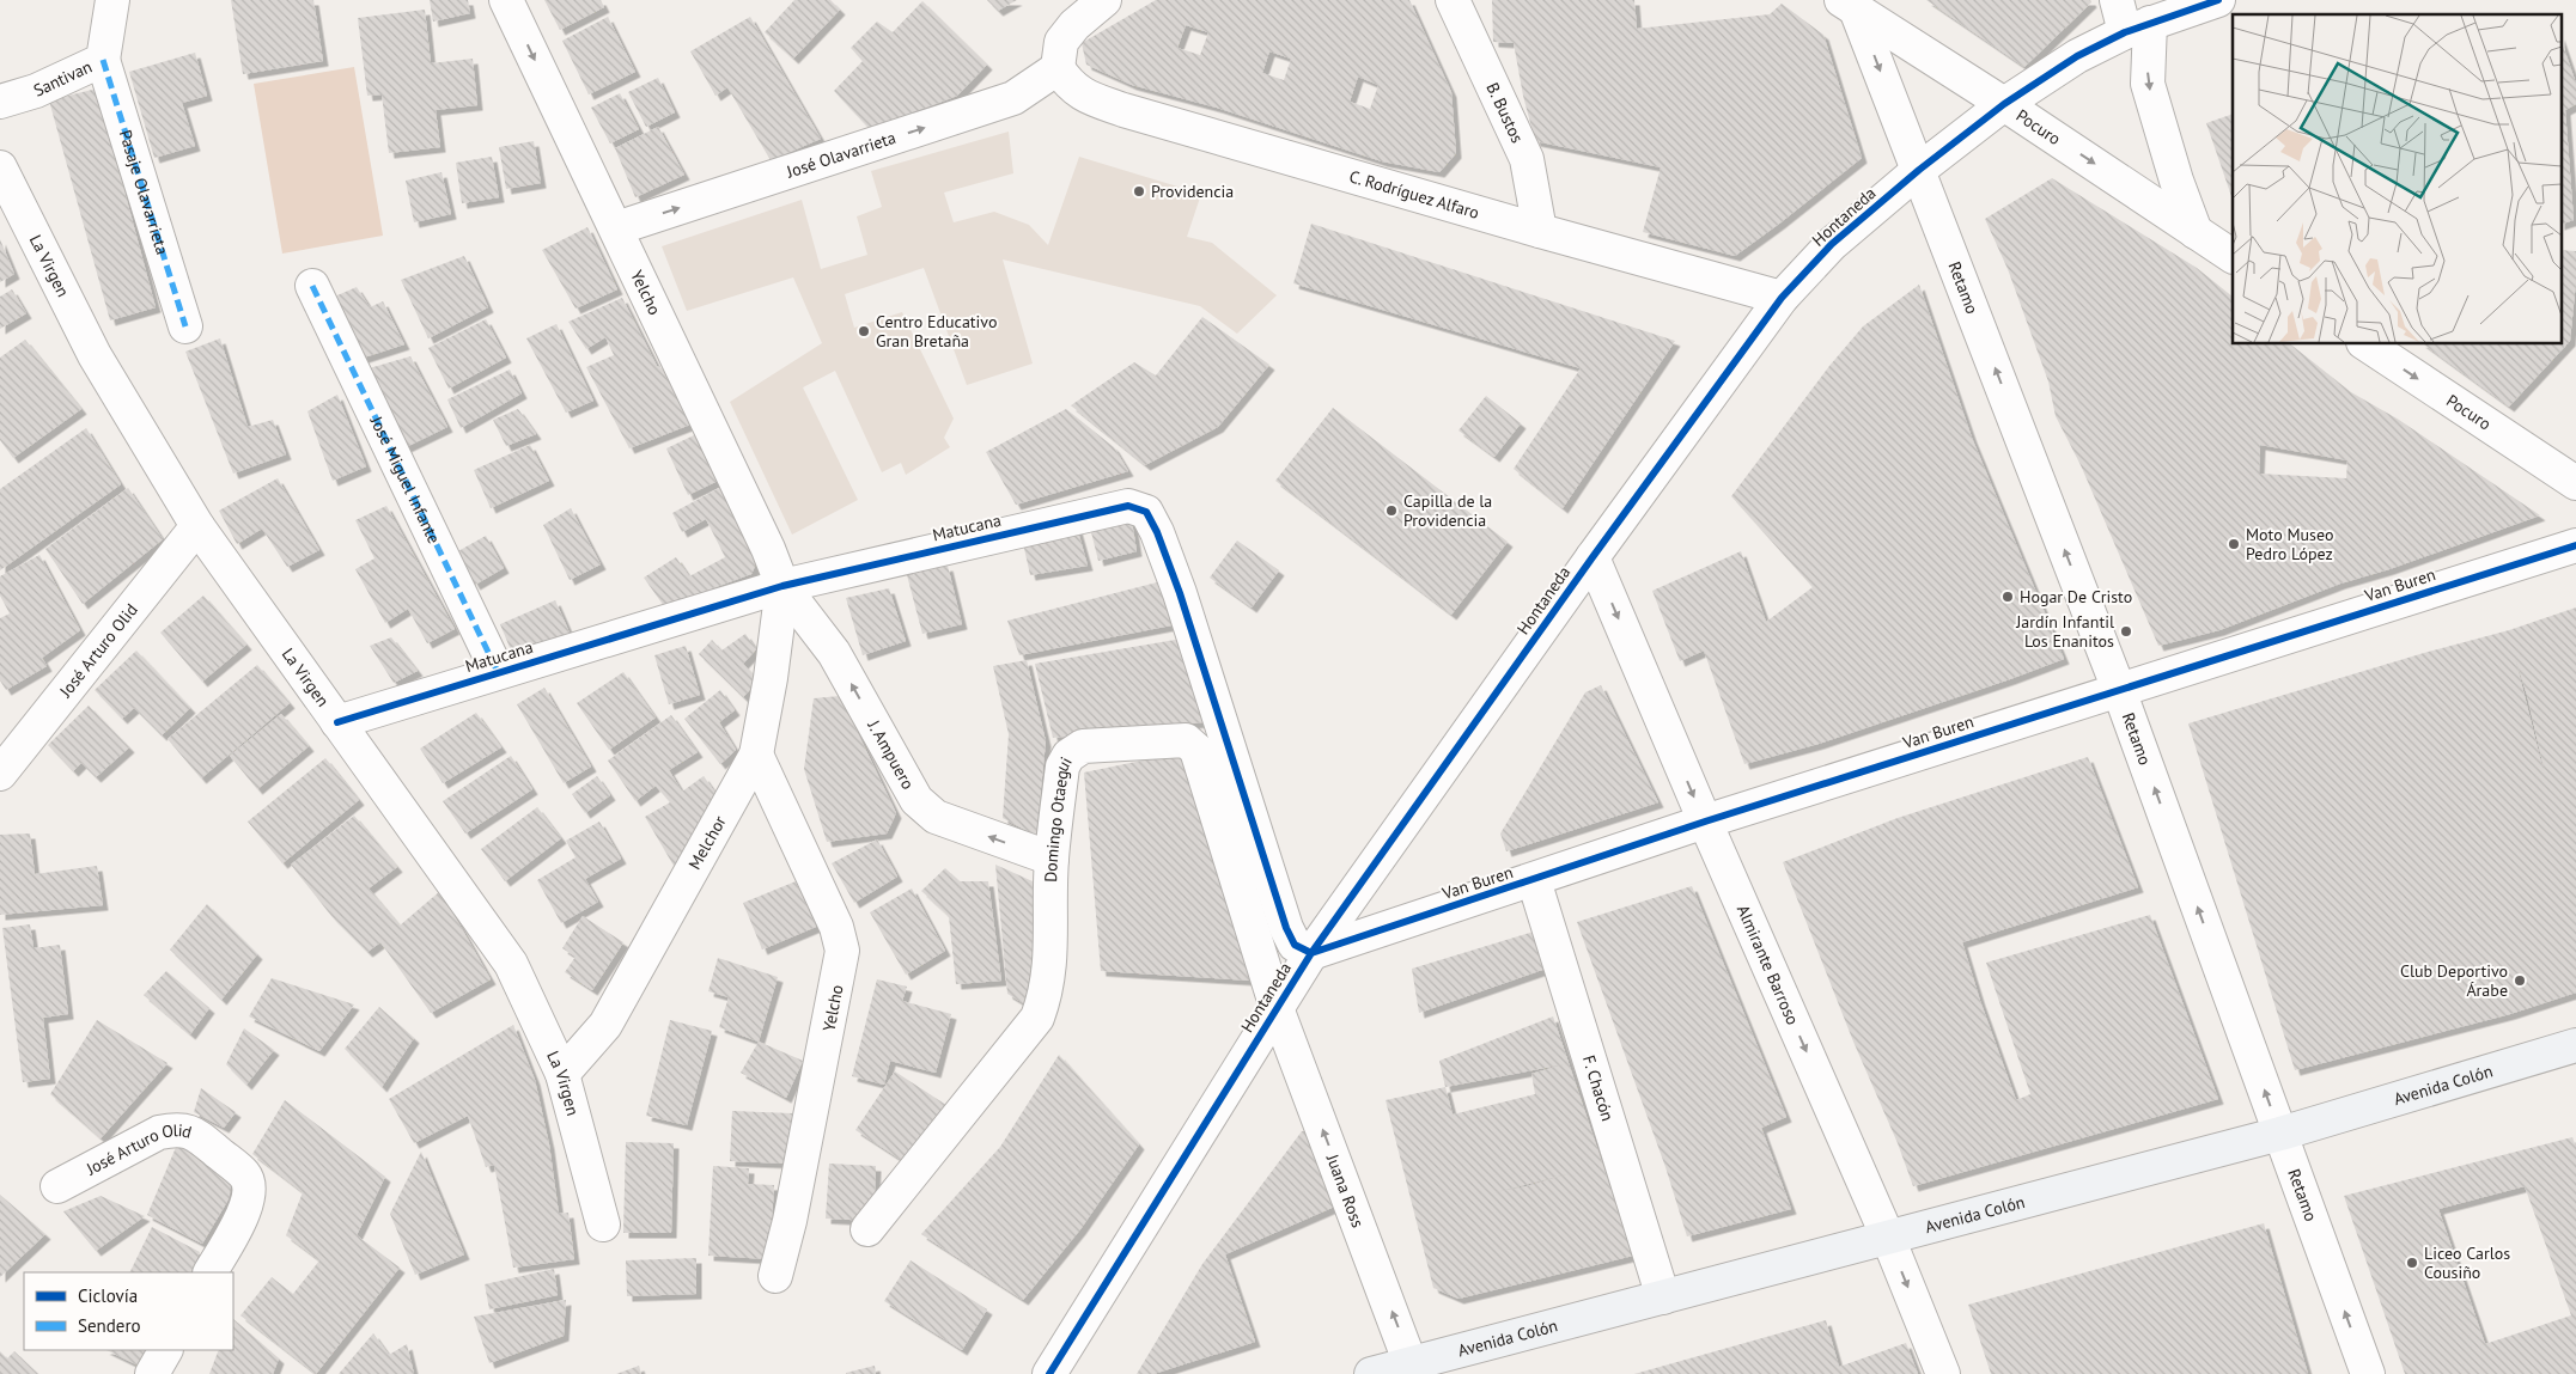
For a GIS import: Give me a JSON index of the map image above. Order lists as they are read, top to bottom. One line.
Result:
{"streets":{"main road":["Avenida Colón"],"street":["Santivan","B. Bustos","Pocuro","José Olavarrieta","Pasaje Olavarrieta","C. Rodríguez Alfaro","Hontaneda","La Virgen","Retamo","Yelcho","José Miguel Infante","Matucana","Van Buren","José Arturo Olid","J. Ampuero","Domingo Otaegui","Melchor","Almirante Barroso","F. Chacón","Juana Ross"]},"crossings":[["Santivan","Pasaje Olavarrieta"],["B. Bustos","C. Rodríguez Alfaro"],["Pocuro","Hontaneda"],["Pocuro","Retamo"],["José Olavarrieta","C. Rodríguez Alfaro"],["José Olavarrieta","Yelcho"],["C. Rodríguez Alfaro","Hontaneda"],["Hontaneda","Retamo"],["Hontaneda","Matucana"],["Hontaneda","Van Buren"],["Hontaneda","Domingo Otaegui"],["Hontaneda","Almirante Barroso"],["Hontaneda","Juana Ross"],["La Virgen","Matucana"],["La Virgen","José Arturo Olid"],["La Virgen","Melchor"],["Retamo","Van Buren"],["Retamo","Avenida Colón"],["Yelcho","Matucana"],["Yelcho","J. Ampuero"],["Yelcho","Melchor"],["José Miguel Infante","Matucana"],["Matucana","Van Buren"],["Matucana","J. Ampuero"],["Matucana","Melchor"],["Van Buren","Almirante Barroso"],["Van Buren","F. Chacón"],["J. Ampuero","Domingo Otaegui"],["J. Ampuero","Melchor"],["Domingo Otaegui","Juana Ross"],["Almirante Barroso","Avenida Colón"],["Avenida Colón","F. Chacón"],["Avenida Colón","Juana Ross"]],"one_way":["Pocuro","José Olavarrieta","J. Ampuero","Almirante Barroso","Juana Ross"],"places":["Providencia","Centro Educativo Gran Bretaña","Capilla de la Providencia","Moto Museo Pedro López","Hogar De Cristo","Jardín Infantil Los Enanitos","Club Deportivo Árabe","Liceo Carlos Cousiño"],"legend":["Ciclovía","Sendero"]}
